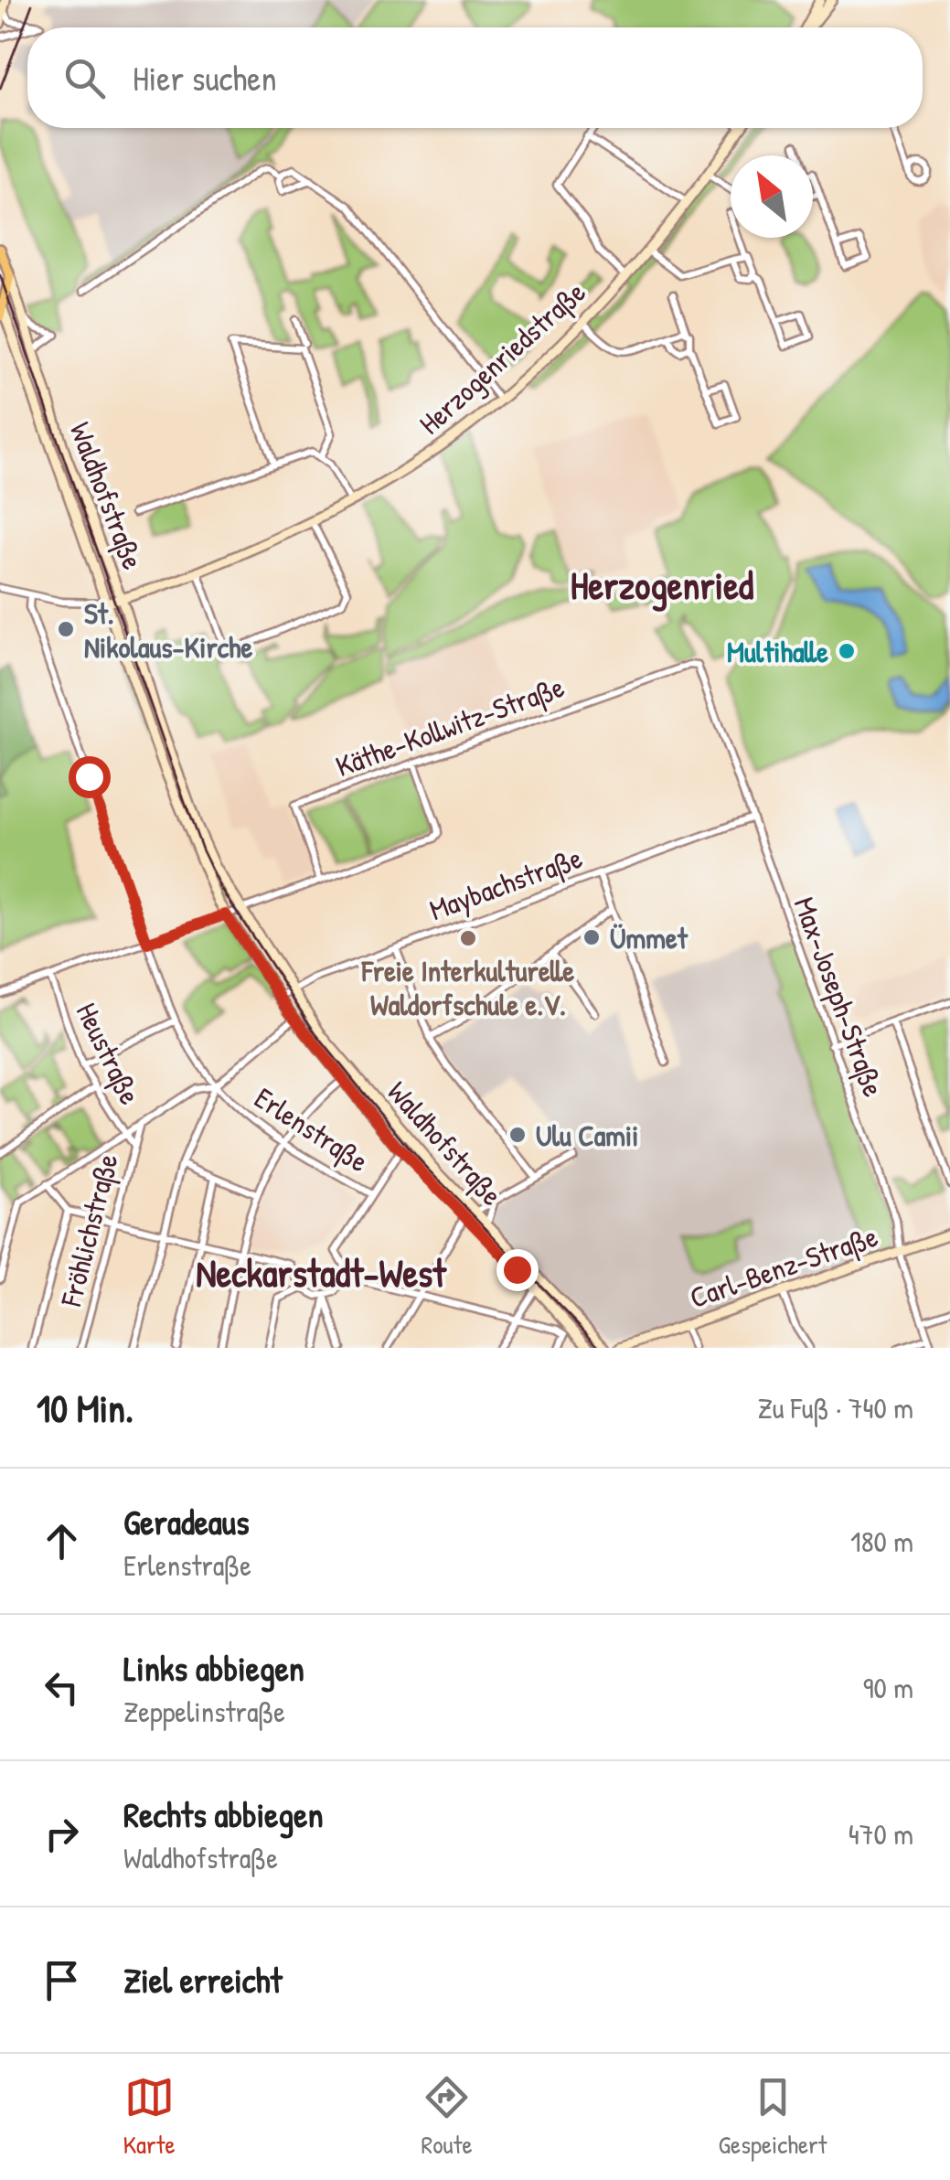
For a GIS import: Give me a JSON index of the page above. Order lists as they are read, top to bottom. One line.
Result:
{"streets":{"main road":["Waldhofstraße"],"street":["Herzogenriedstraße","Käthe-Kollwitz-Straße","Maybachstraße","Max-Joseph-Straße","Heustraße","Erlenstraße","Fröhlichstraße","Carl-Benz-Straße"]},"crossings":[["Herzogenriedstraße","Waldhofstraße"],["Waldhofstraße","Maybachstraße"],["Käthe-Kollwitz-Straße","Max-Joseph-Straße"],["Maybachstraße","Max-Joseph-Straße"],["Max-Joseph-Straße","Carl-Benz-Straße"],["Heustraße","Fröhlichstraße"]],"districts":["Herzogenried","Neckarstadt-West"],"places":["St. Nikolaus-Kirche","Multihalle","Ümmet","Freie Interkulturelle Waldorfschule e.V.","Ulu Camii"],"north":"top left","page":{"search":"Hier suchen","heading":["10 Min.","Zu Fuß · 740 m"],"list":[["Geradeaus","Erlenstraße","180 m"],["Links abbiegen","Zeppelinstraße","90 m"],["Rechts abbiegen","Waldhofstraße","470 m"],"Ziel erreicht"],"nav":["Karte","Route","Gespeichert"]}}
